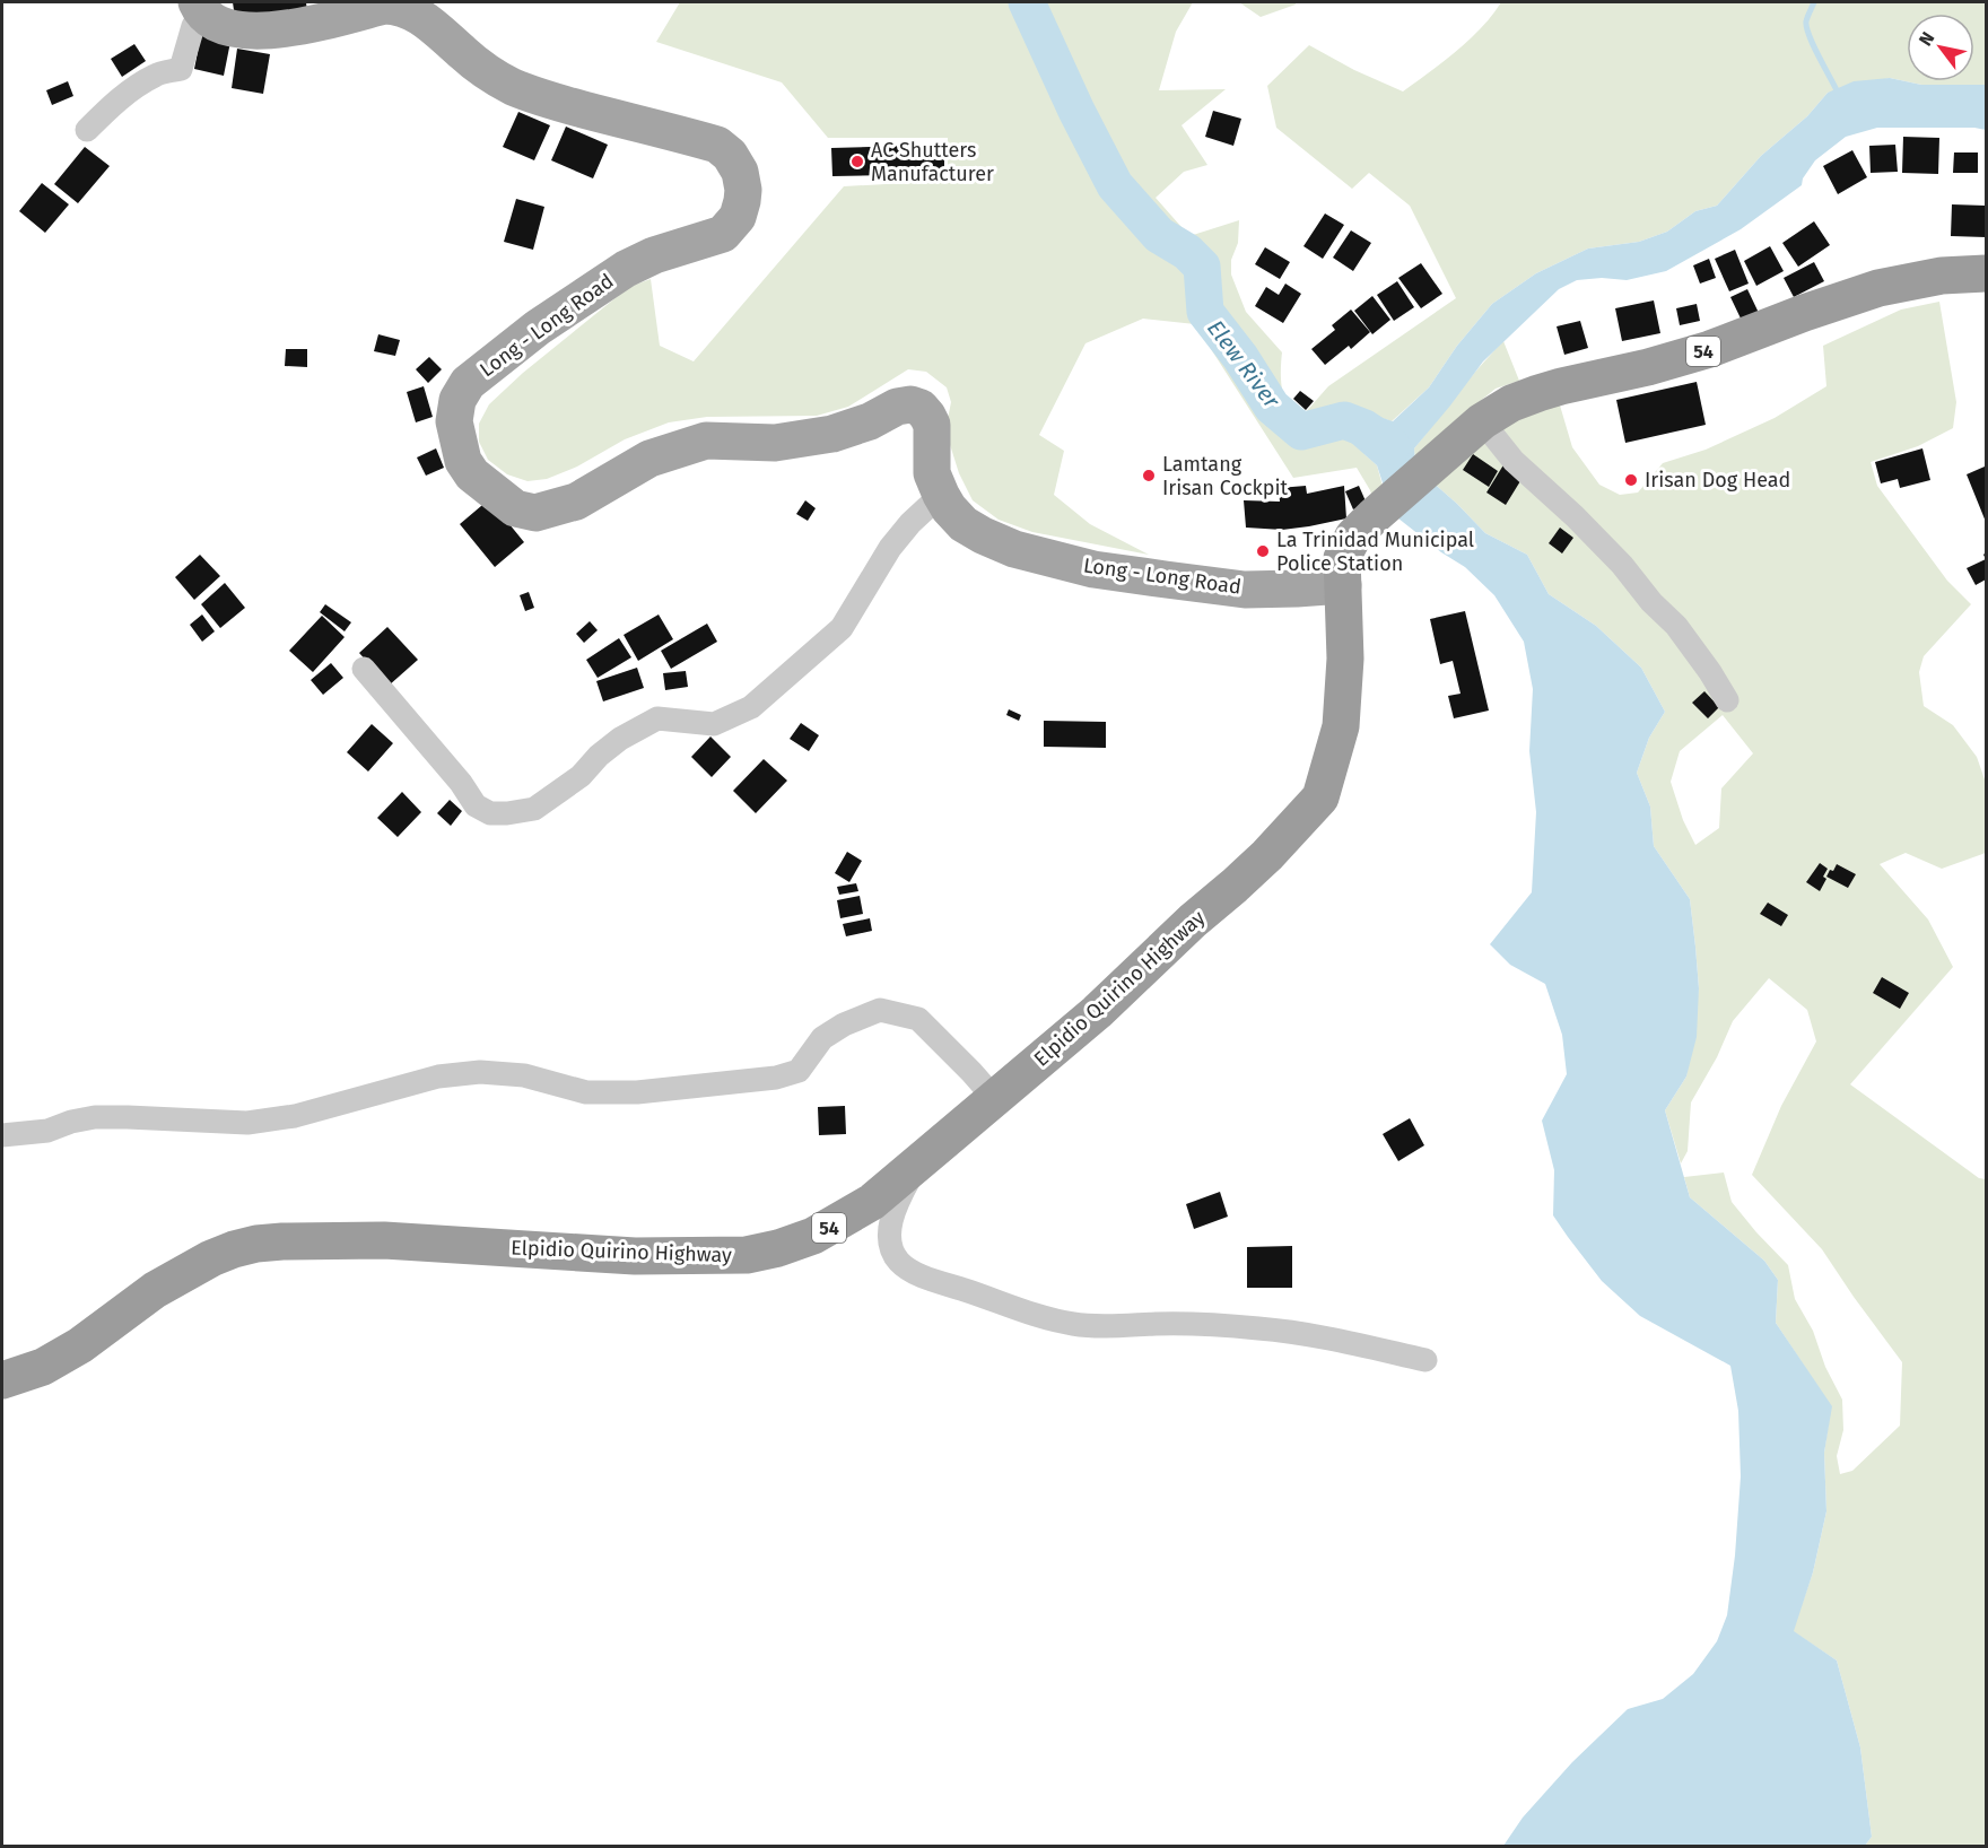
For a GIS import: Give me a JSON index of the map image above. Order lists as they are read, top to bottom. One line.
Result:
{"streets":{"highway":["54","Elpidio Quirino Highway"],"main road":["Long - Long Road"]},"crossings":[["Long - Long Road","Elpidio Quirino Highway"]],"water":["Elew River"],"places":["AC Shutters Manufacturer","Lamtang Irisan Cockpit","Irisan Dog Head","La Trinidad Municipal Police Station"],"north":"top left"}
